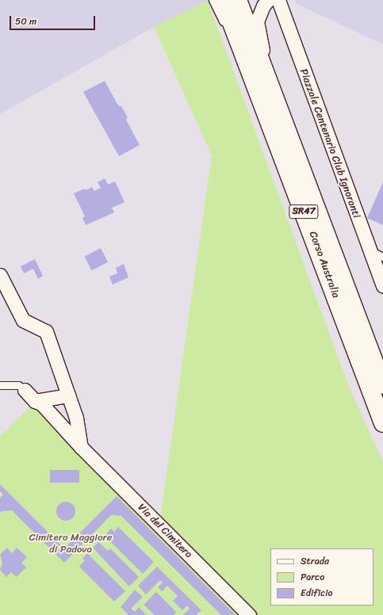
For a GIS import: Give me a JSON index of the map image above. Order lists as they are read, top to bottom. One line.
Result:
{"streets":{"highway":["SR47","Corso Australia"],"street":["Piazzale Centenario Club Ignoranti","Via del Cimitero"]},"parks":["Cimitero Maggiore di Padova"],"legend":["Strada","Parco","Edificio"],"scale_bar":"50 m"}
